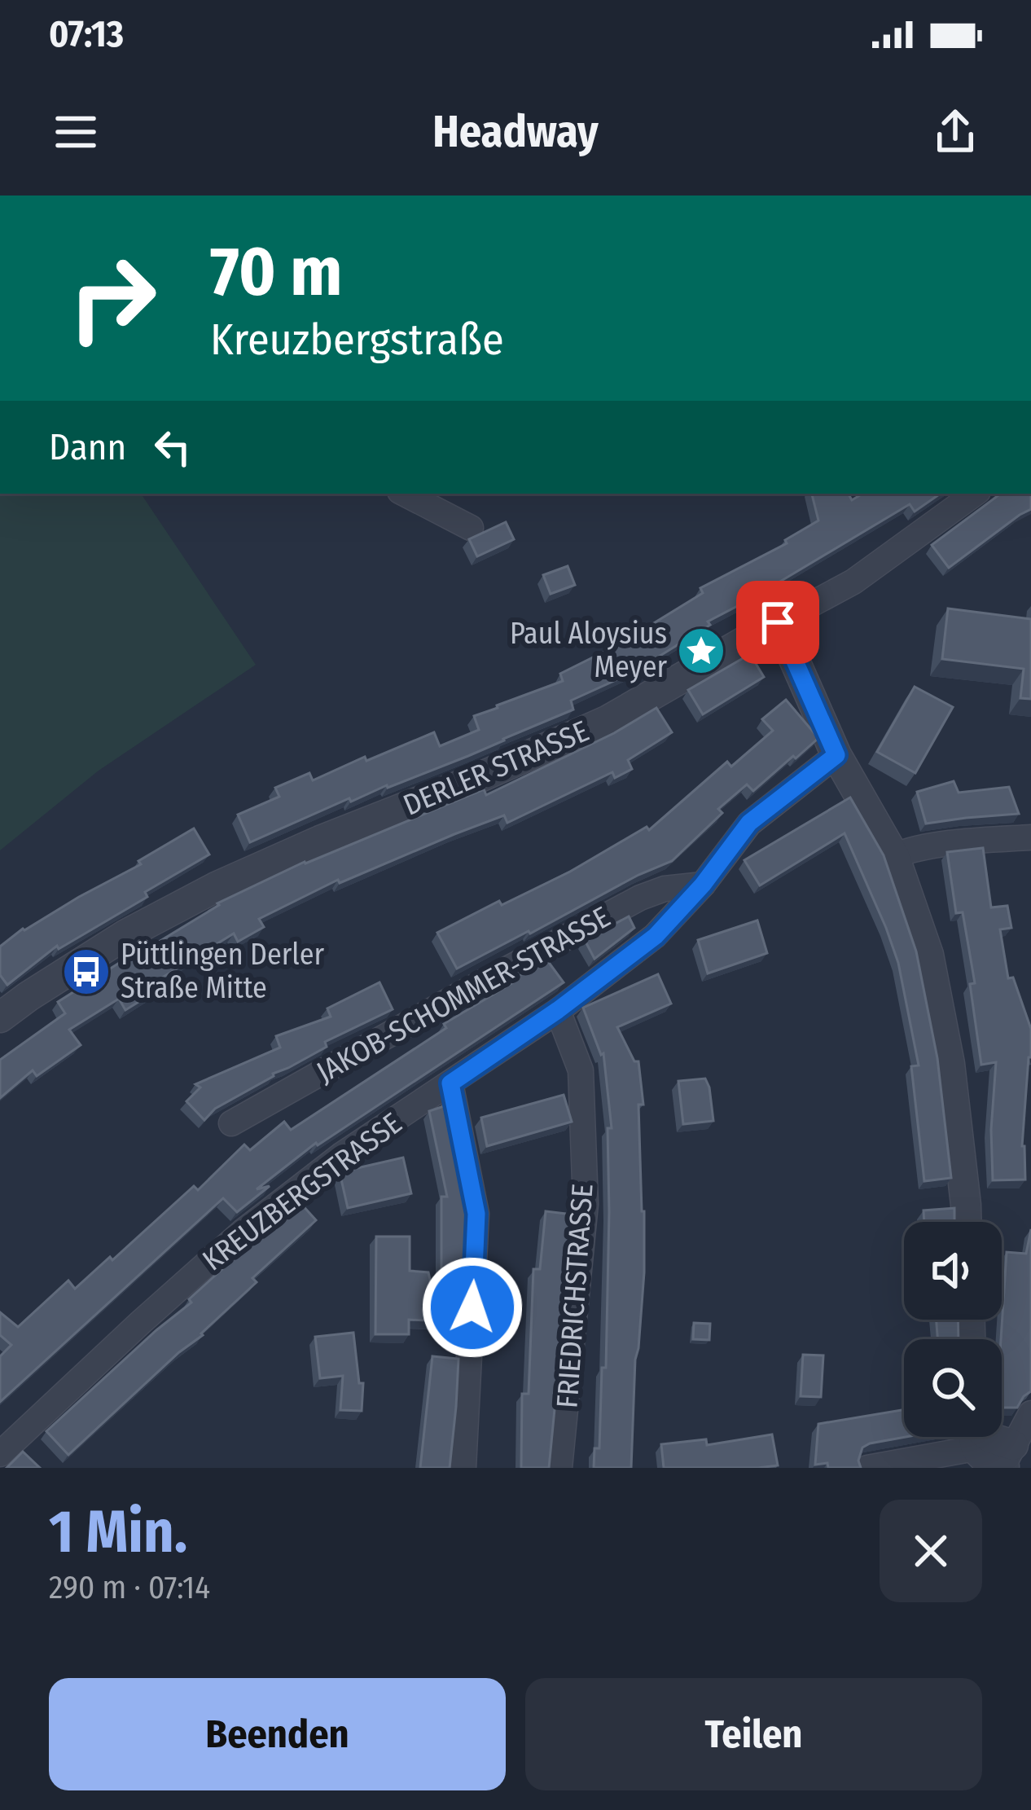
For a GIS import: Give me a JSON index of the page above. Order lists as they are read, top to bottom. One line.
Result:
{"streets":{"street":["DERLER STRASSE","JAKOB-SCHOMMER-STRASSE","KREUZBERGSTRASSE","FRIEDRICHSTRASSE"]},"crossings":[["JAKOB-SCHOMMER-STRASSE","KREUZBERGSTRASSE"],["KREUZBERGSTRASSE","FRIEDRICHSTRASSE"]],"places":{"place":["Paul Aloysius Meyer"],"bus stop":["Püttlingen Derler Straße Mitte"]},"page":{"status":"07:13","header":"Headway","turn":["70 m","Kreuzbergstraße"],"then":"Dann","heading":["1 Min.","290 m · 07:14"],"buttons":["Beenden","Teilen"]}}
